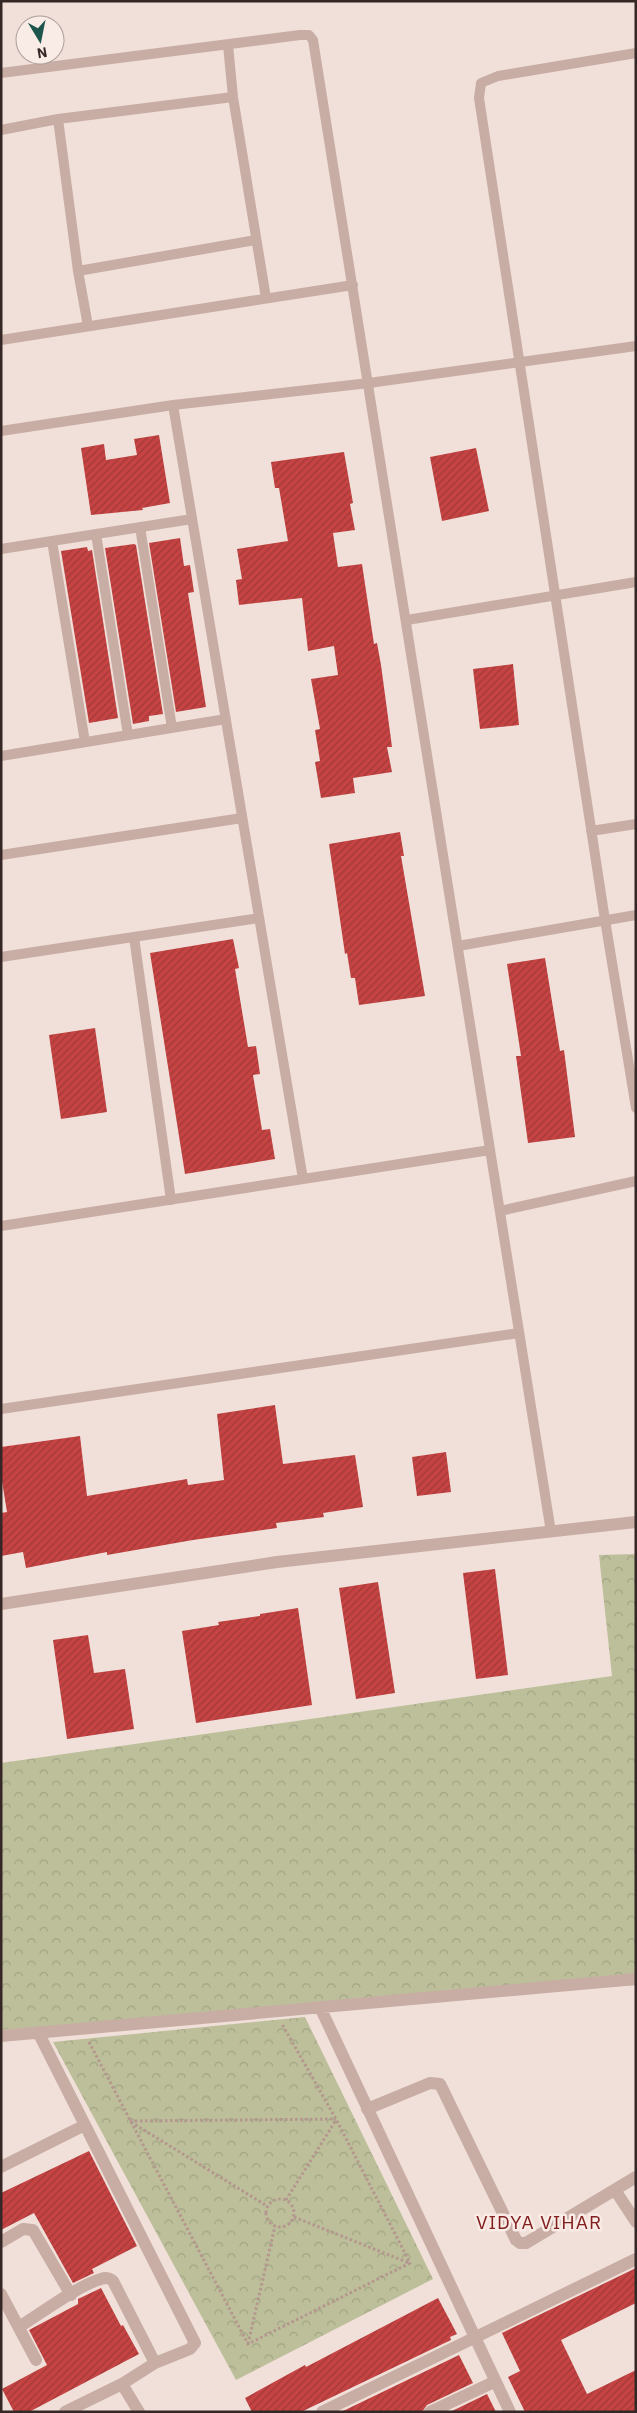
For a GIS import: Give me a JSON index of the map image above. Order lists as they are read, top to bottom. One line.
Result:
{"districts":["VIDYA VIHAR"],"north":"bottom"}
